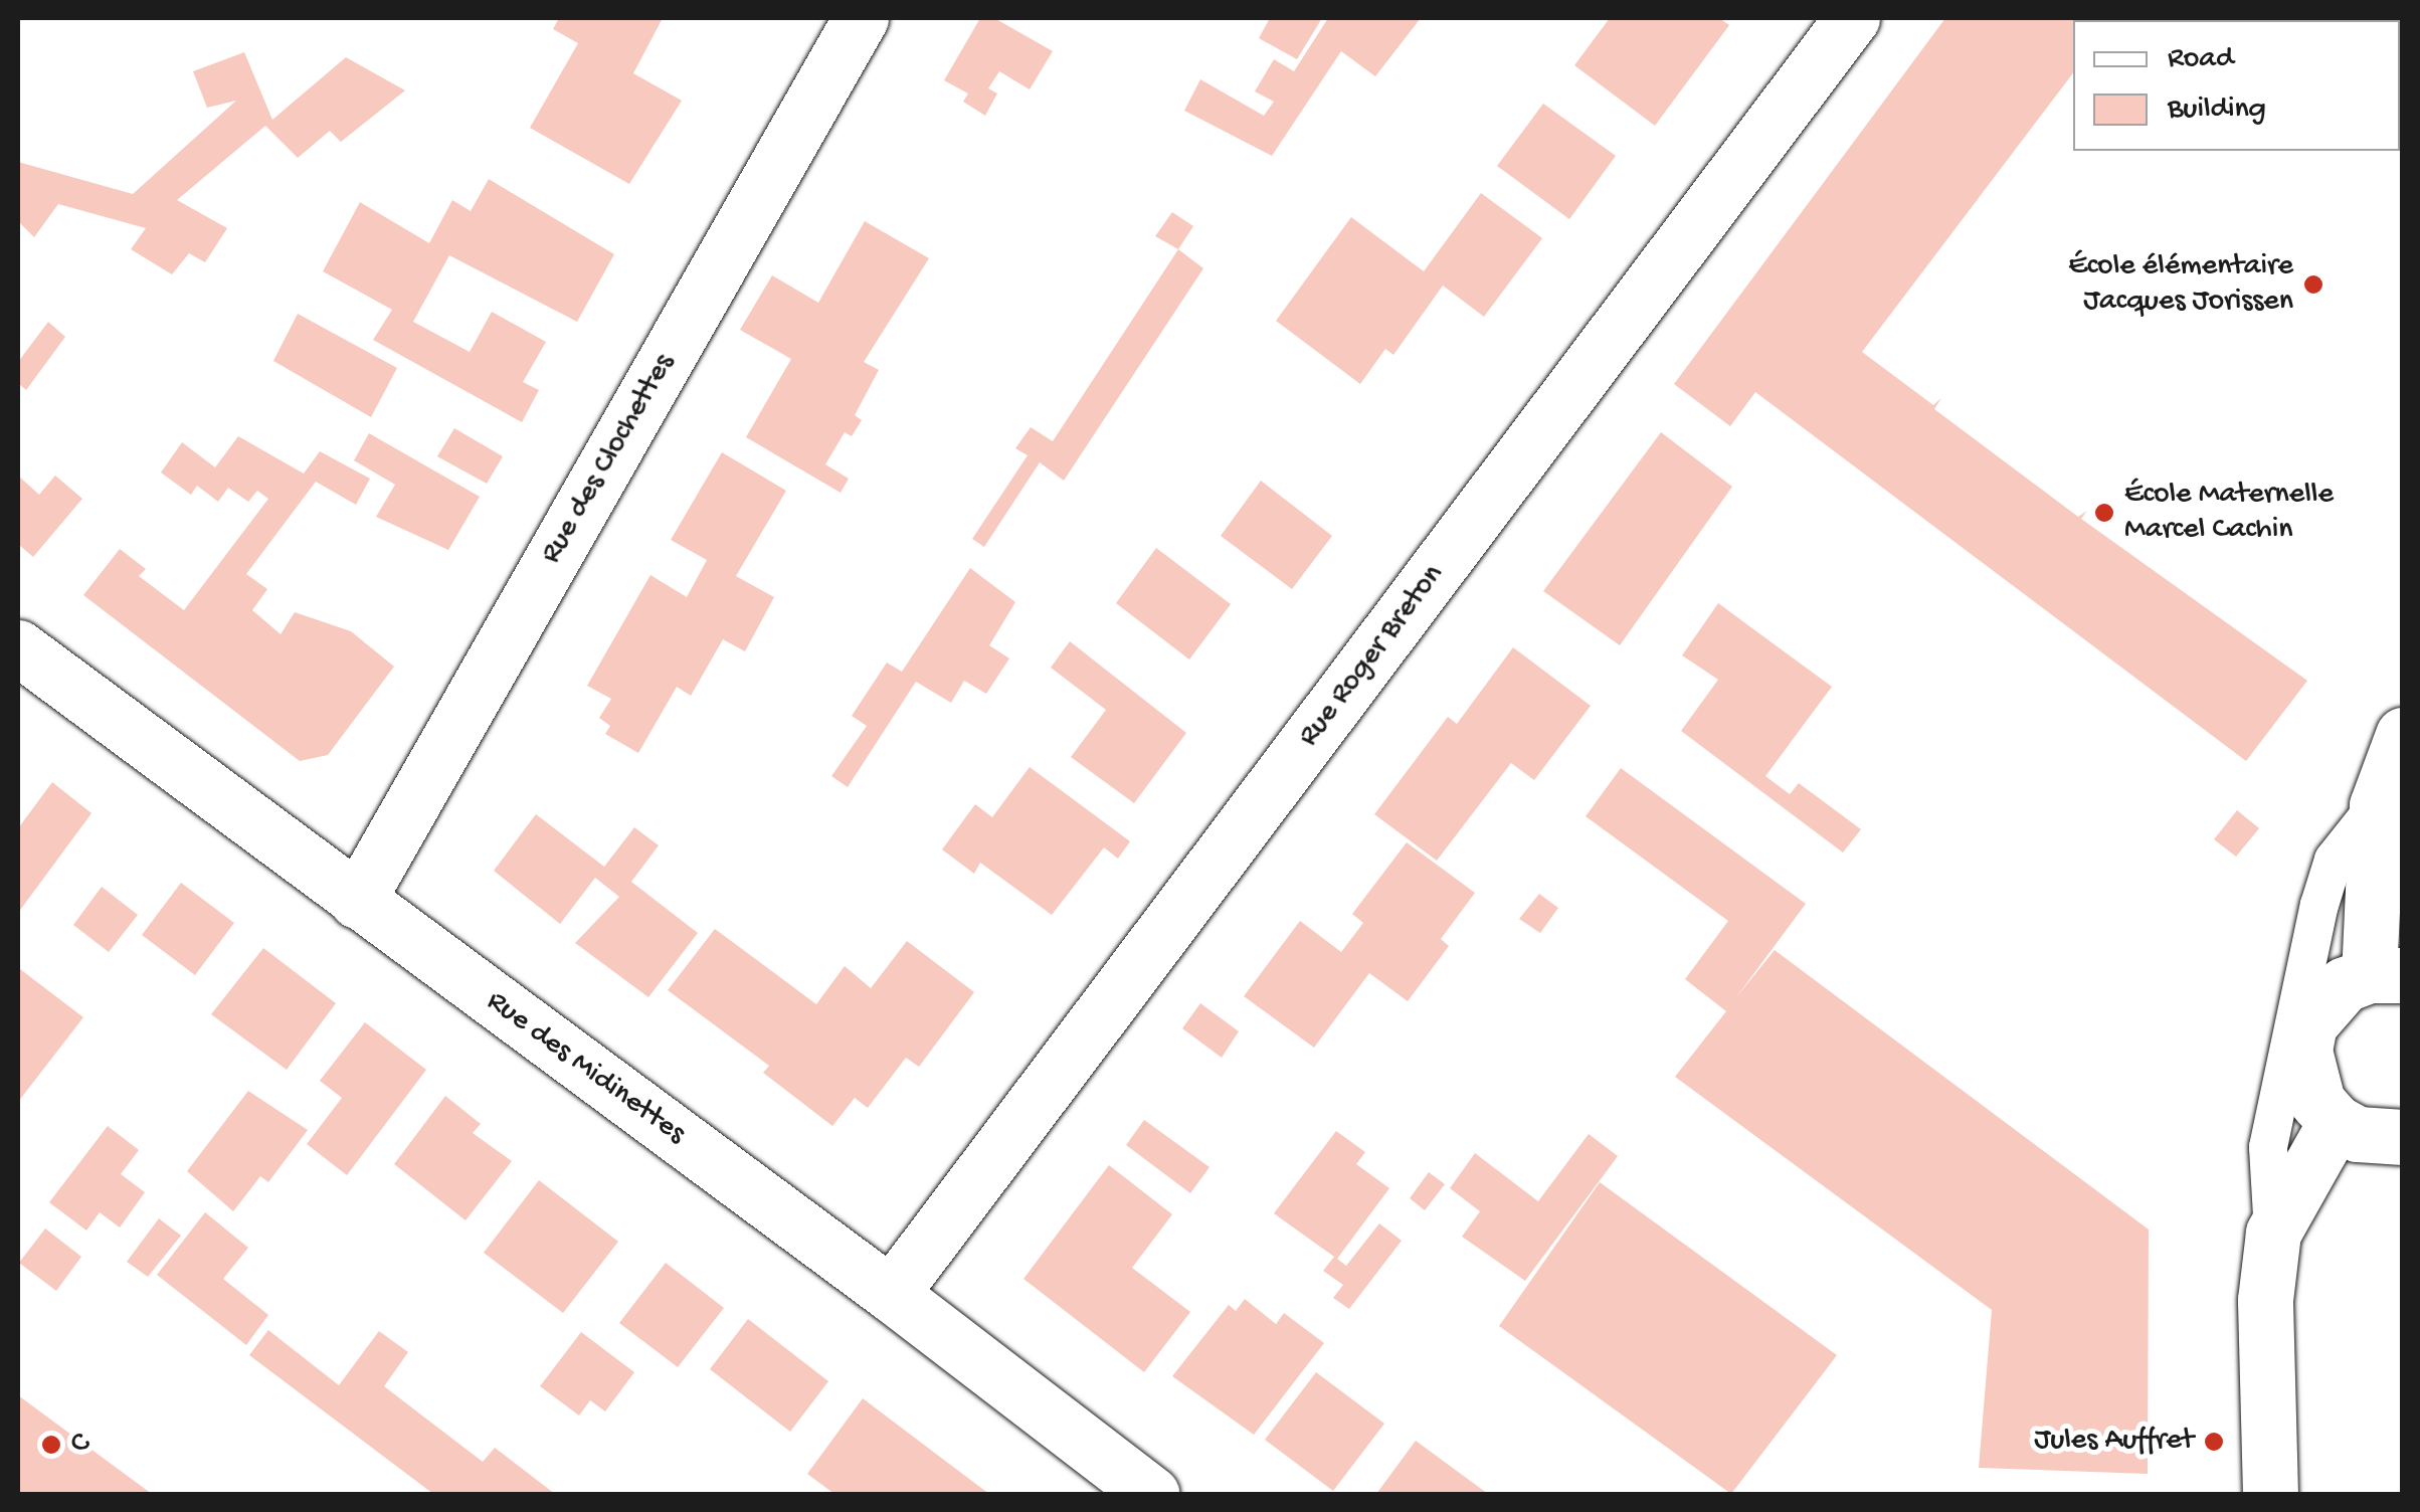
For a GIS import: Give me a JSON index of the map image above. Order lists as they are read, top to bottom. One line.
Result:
{"streets":{"street":["Rue des Clochettes","Rue Roger Breton","Rue des Midinettes"]},"crossings":[["Rue des Clochettes","Rue des Midinettes"],["Rue Roger Breton","Rue des Midinettes"]],"places":["École élémentaire Jacques Jorissen","École Maternelle Marcel Cachin","Jules Auffret","C"],"legend":["Road","Building"]}
